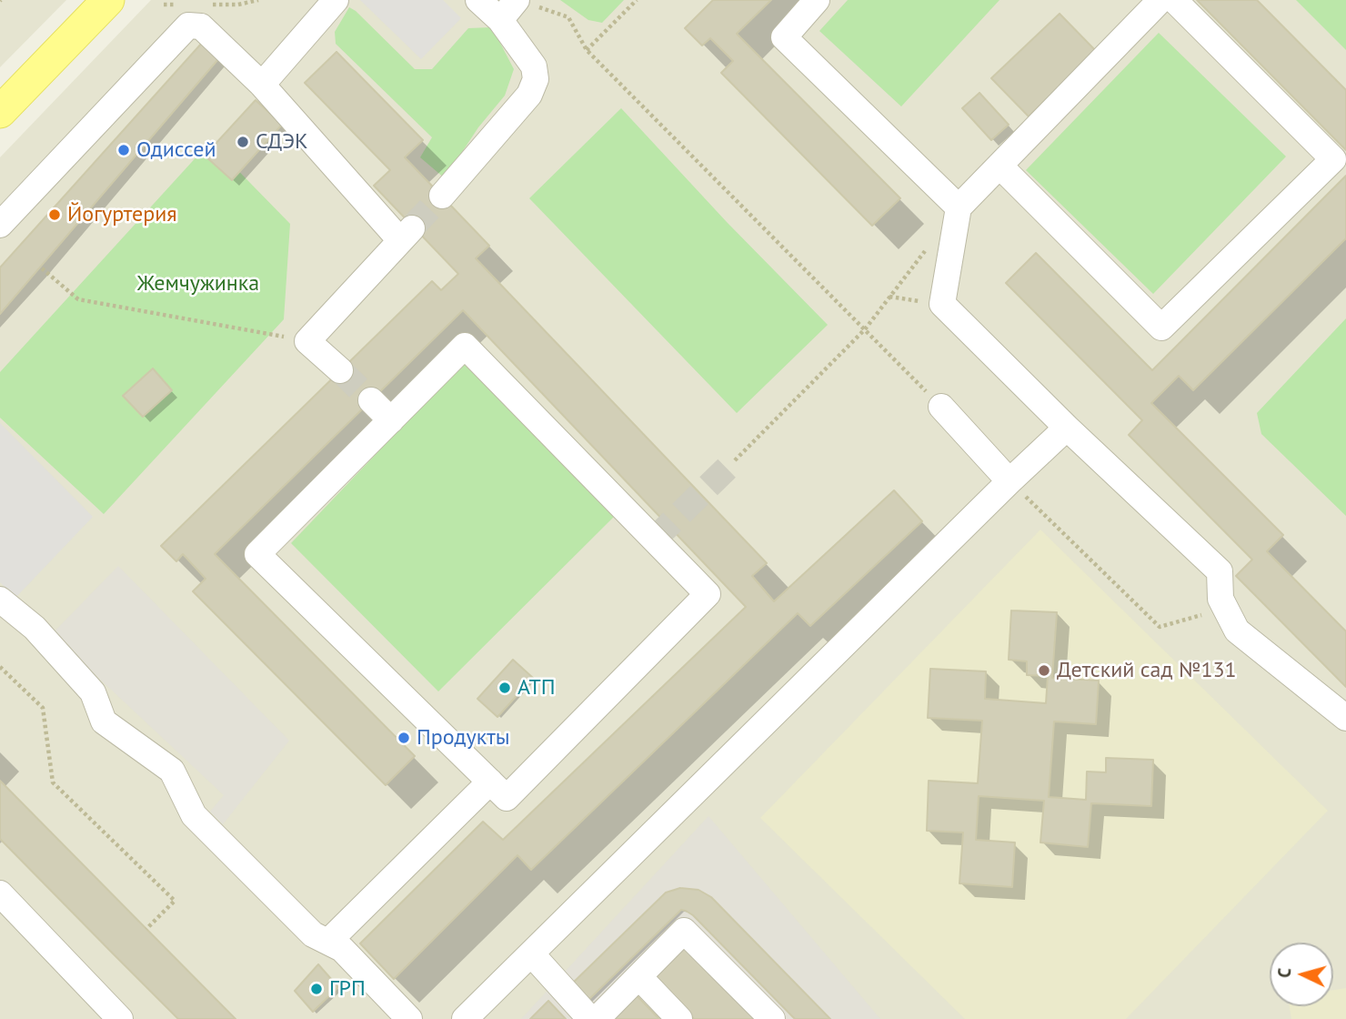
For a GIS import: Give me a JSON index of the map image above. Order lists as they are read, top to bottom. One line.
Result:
{"parks":["Жемчужинка"],"places":["СДЭК","Одиссей","Йогуртерия","Детский сад №131","АТП","Продукты","ГРП"],"north":"left"}
